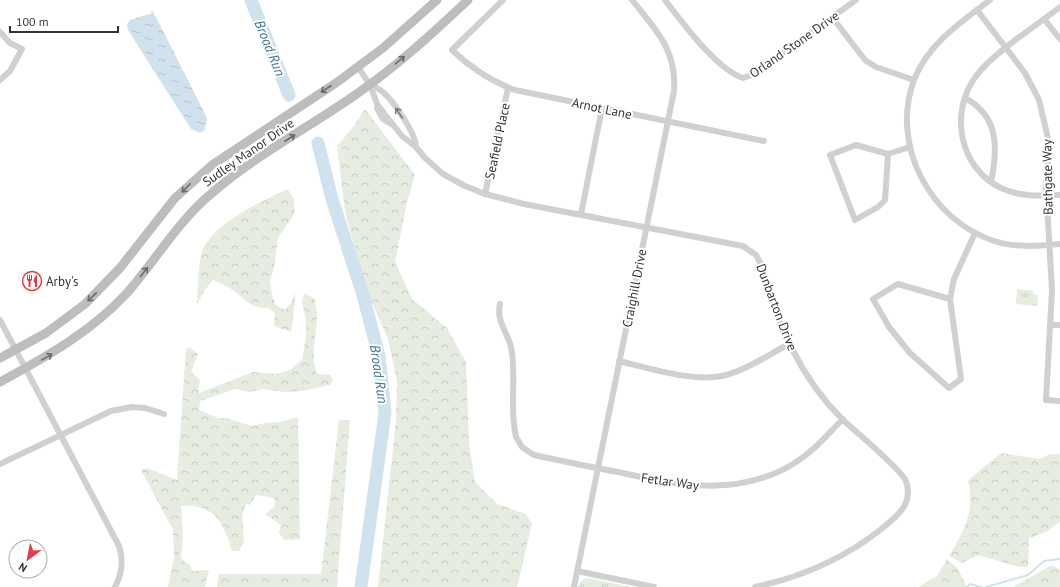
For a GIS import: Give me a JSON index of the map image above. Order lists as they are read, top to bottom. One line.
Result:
{"streets":{"main road":["Sudley Manor Drive"],"street":["Orland Stone Drive","Arnot Lane","Seafield Place","Bathgate Way","Craighill Drive","Dunbarton Drive","Fetlar Way"]},"crossings":[["Arnot Lane","Seafield Place"],["Arnot Lane","Craighill Drive"],["Seafield Place","Dunbarton Drive"],["Sudley Manor Drive","Dunbarton Drive"],["Craighill Drive","Dunbarton Drive"],["Craighill Drive","Fetlar Way"],["Dunbarton Drive","Fetlar Way"]],"water":["Broad Run"],"places":{"restaurant":["Arby's"]},"scale_bar":"100 m","north":"bottom left"}
